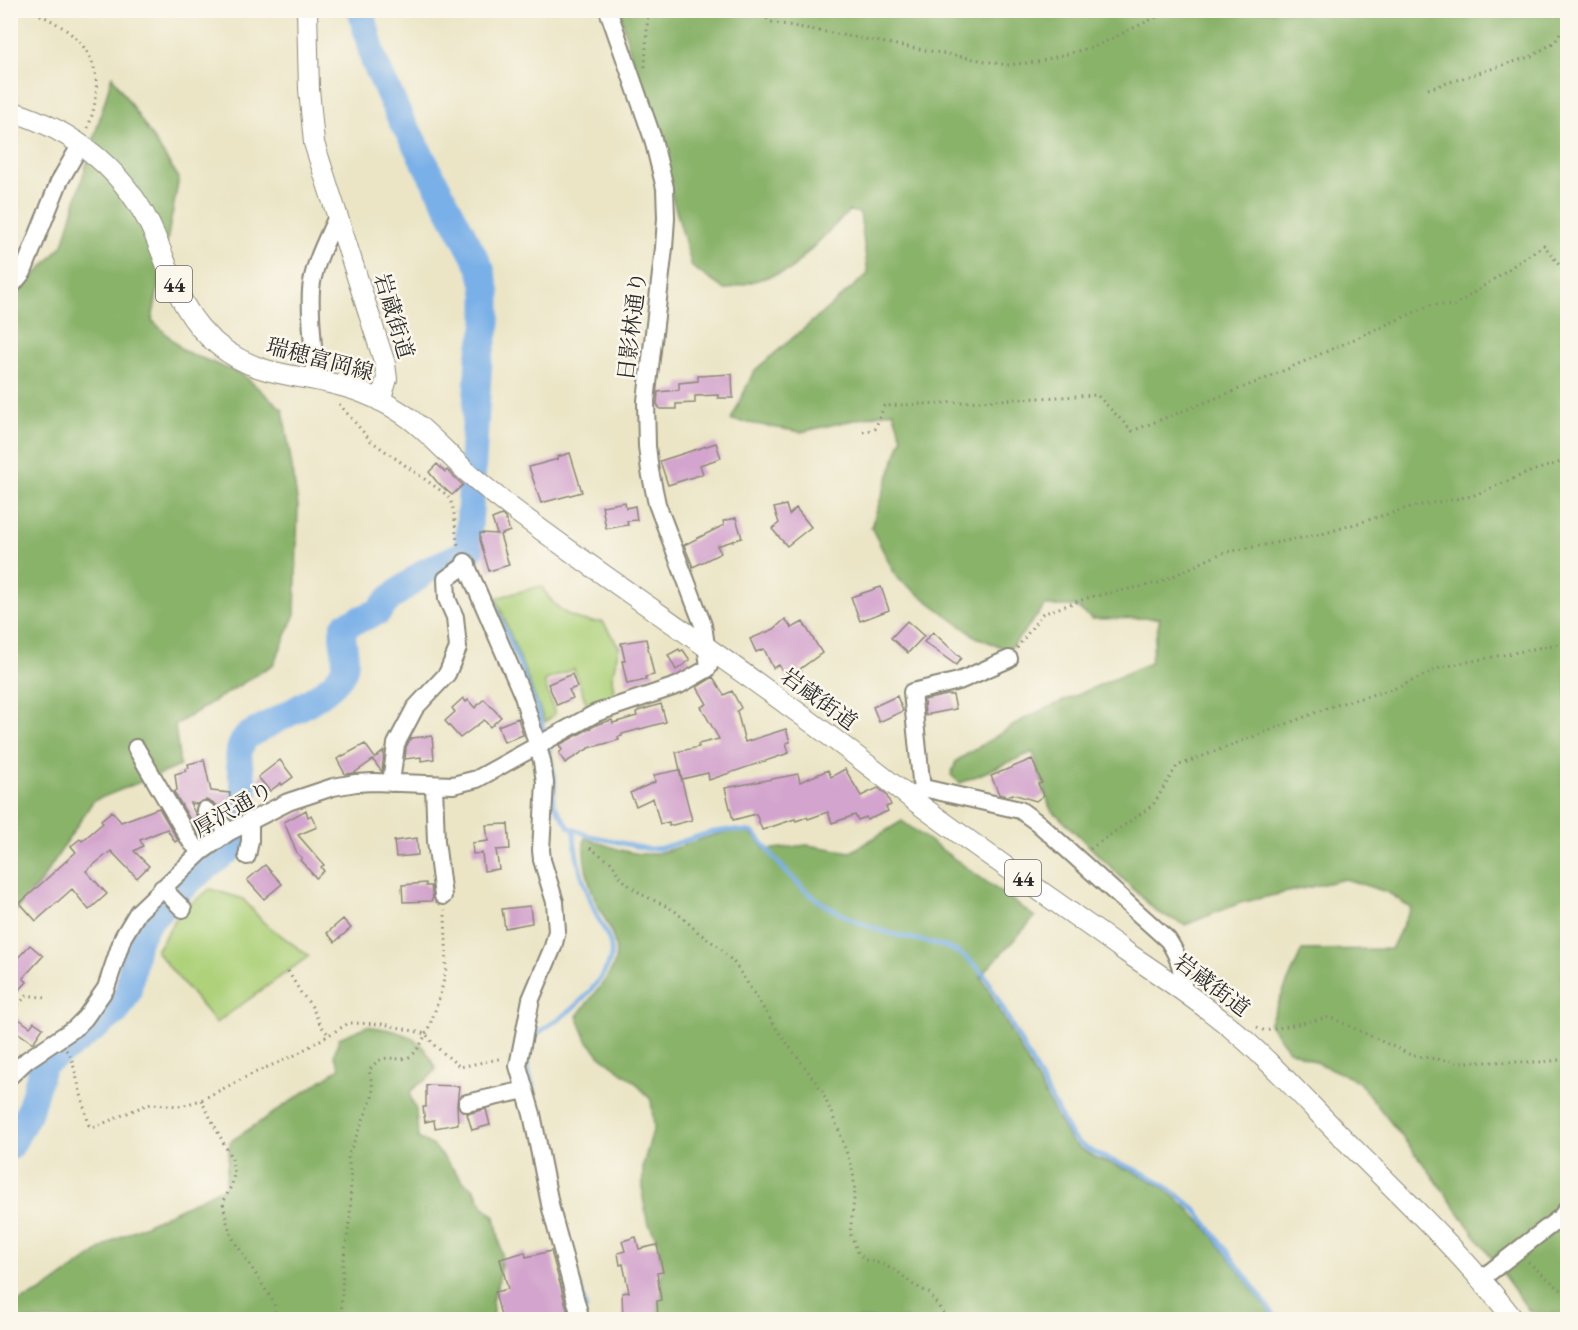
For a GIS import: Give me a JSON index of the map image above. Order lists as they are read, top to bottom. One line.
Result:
{"streets":{"main road":["44","岩蔵街道","瑞穂富岡線"],"street":["日影林通り","厚沢通り"]},"crossings":[["岩蔵街道","日影林通り"],["岩蔵街道","瑞穂富岡線"],["岩蔵街道","厚沢通り"],["日影林通り","厚沢通り"]]}
